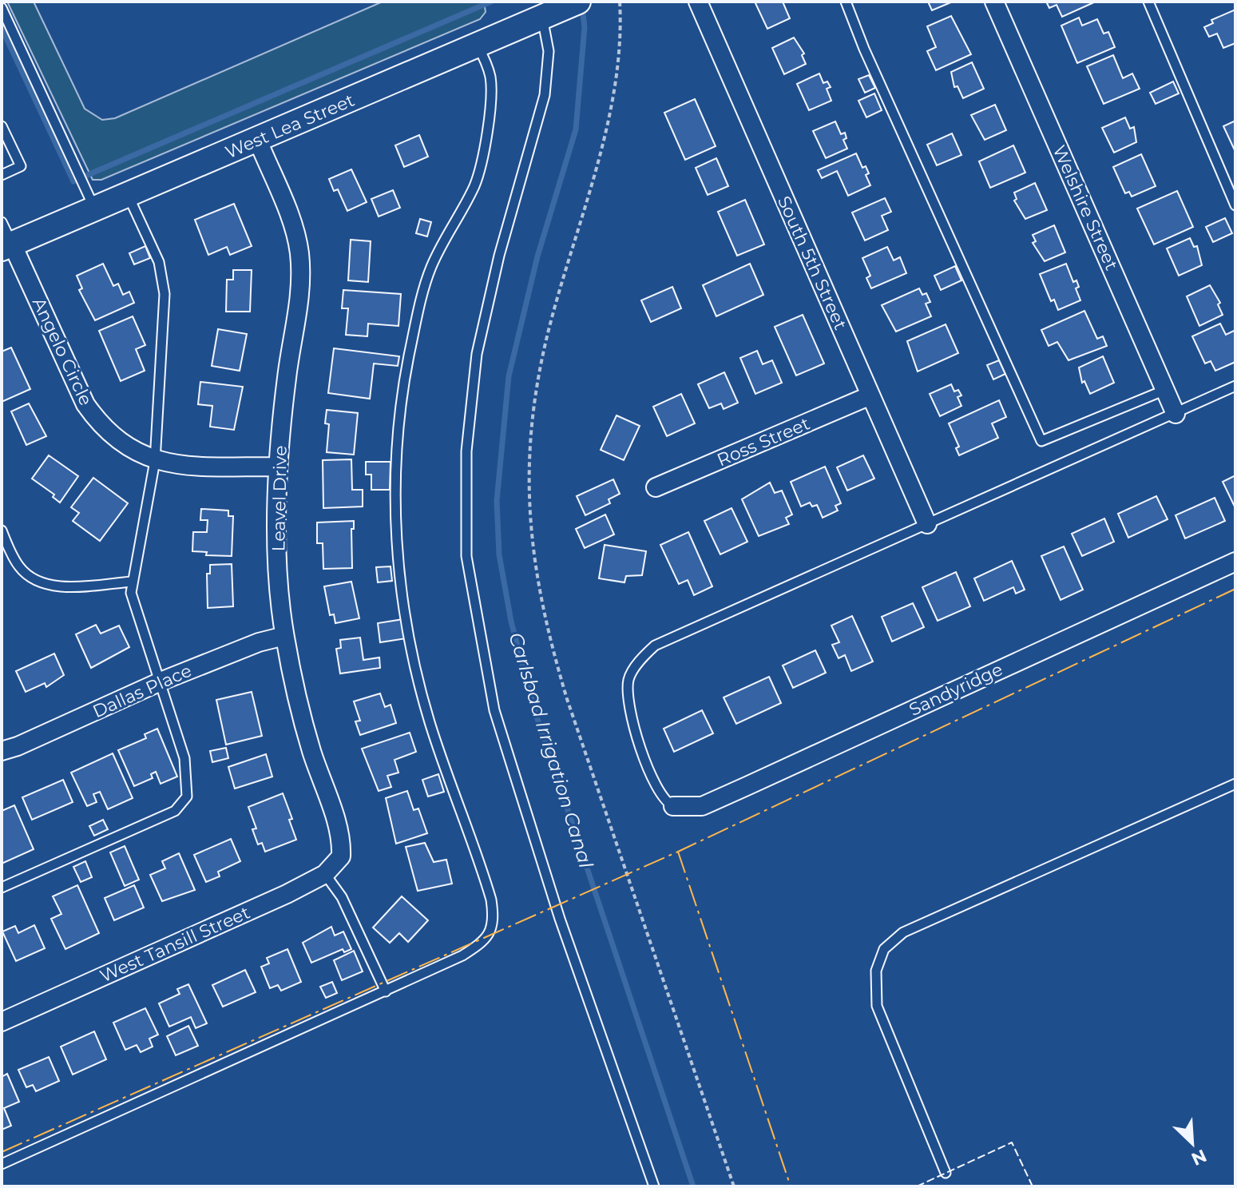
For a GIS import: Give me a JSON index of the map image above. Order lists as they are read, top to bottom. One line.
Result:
{"streets":{"main road":["West Lea Street"],"street":["Welshire Street","South 5th Street","Angelo Circle","Ross Street","Leavel Drive","Sandyridge","Dallas Place","West Tansill Street"]},"crossings":[["West Lea Street","Angelo Circle"],["West Lea Street","Leavel Drive"],["South 5th Street","Ross Street"],["Angelo Circle","Leavel Drive"],["Leavel Drive","Dallas Place"],["Leavel Drive","West Tansill Street"]],"water":["Carlsbad Irrigation Canal"],"north":"bottom right"}
